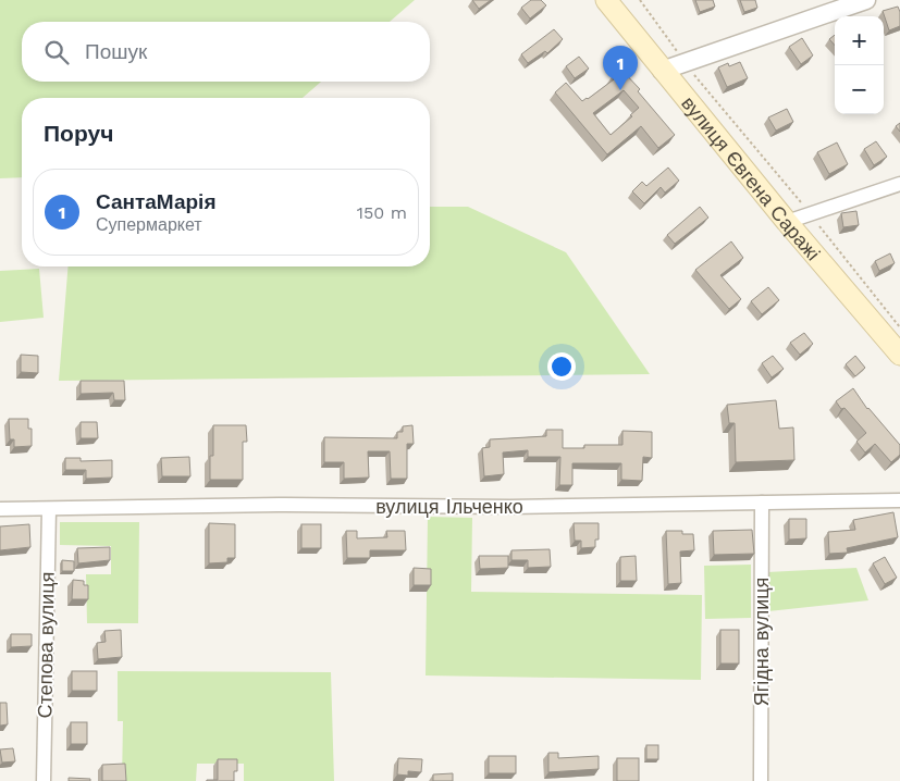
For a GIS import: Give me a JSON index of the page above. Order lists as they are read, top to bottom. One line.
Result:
{"streets":{"main road":["вулиця Євгена Саражі"],"street":["вулиця Ільченко","Ягідна вулиця","Степова вулиця"]},"crossings":[["вулиця Ільченко","Ягідна вулиця"],["вулиця Ільченко","Степова вулиця"]],"page":{"map_buttons":["+","−"],"search":"Пошук","pins":"1","heading":"Поруч","list":[{"mark":"1","name":"СантаМарія","note":"Супермаркет","value":"150 m"}]}}
